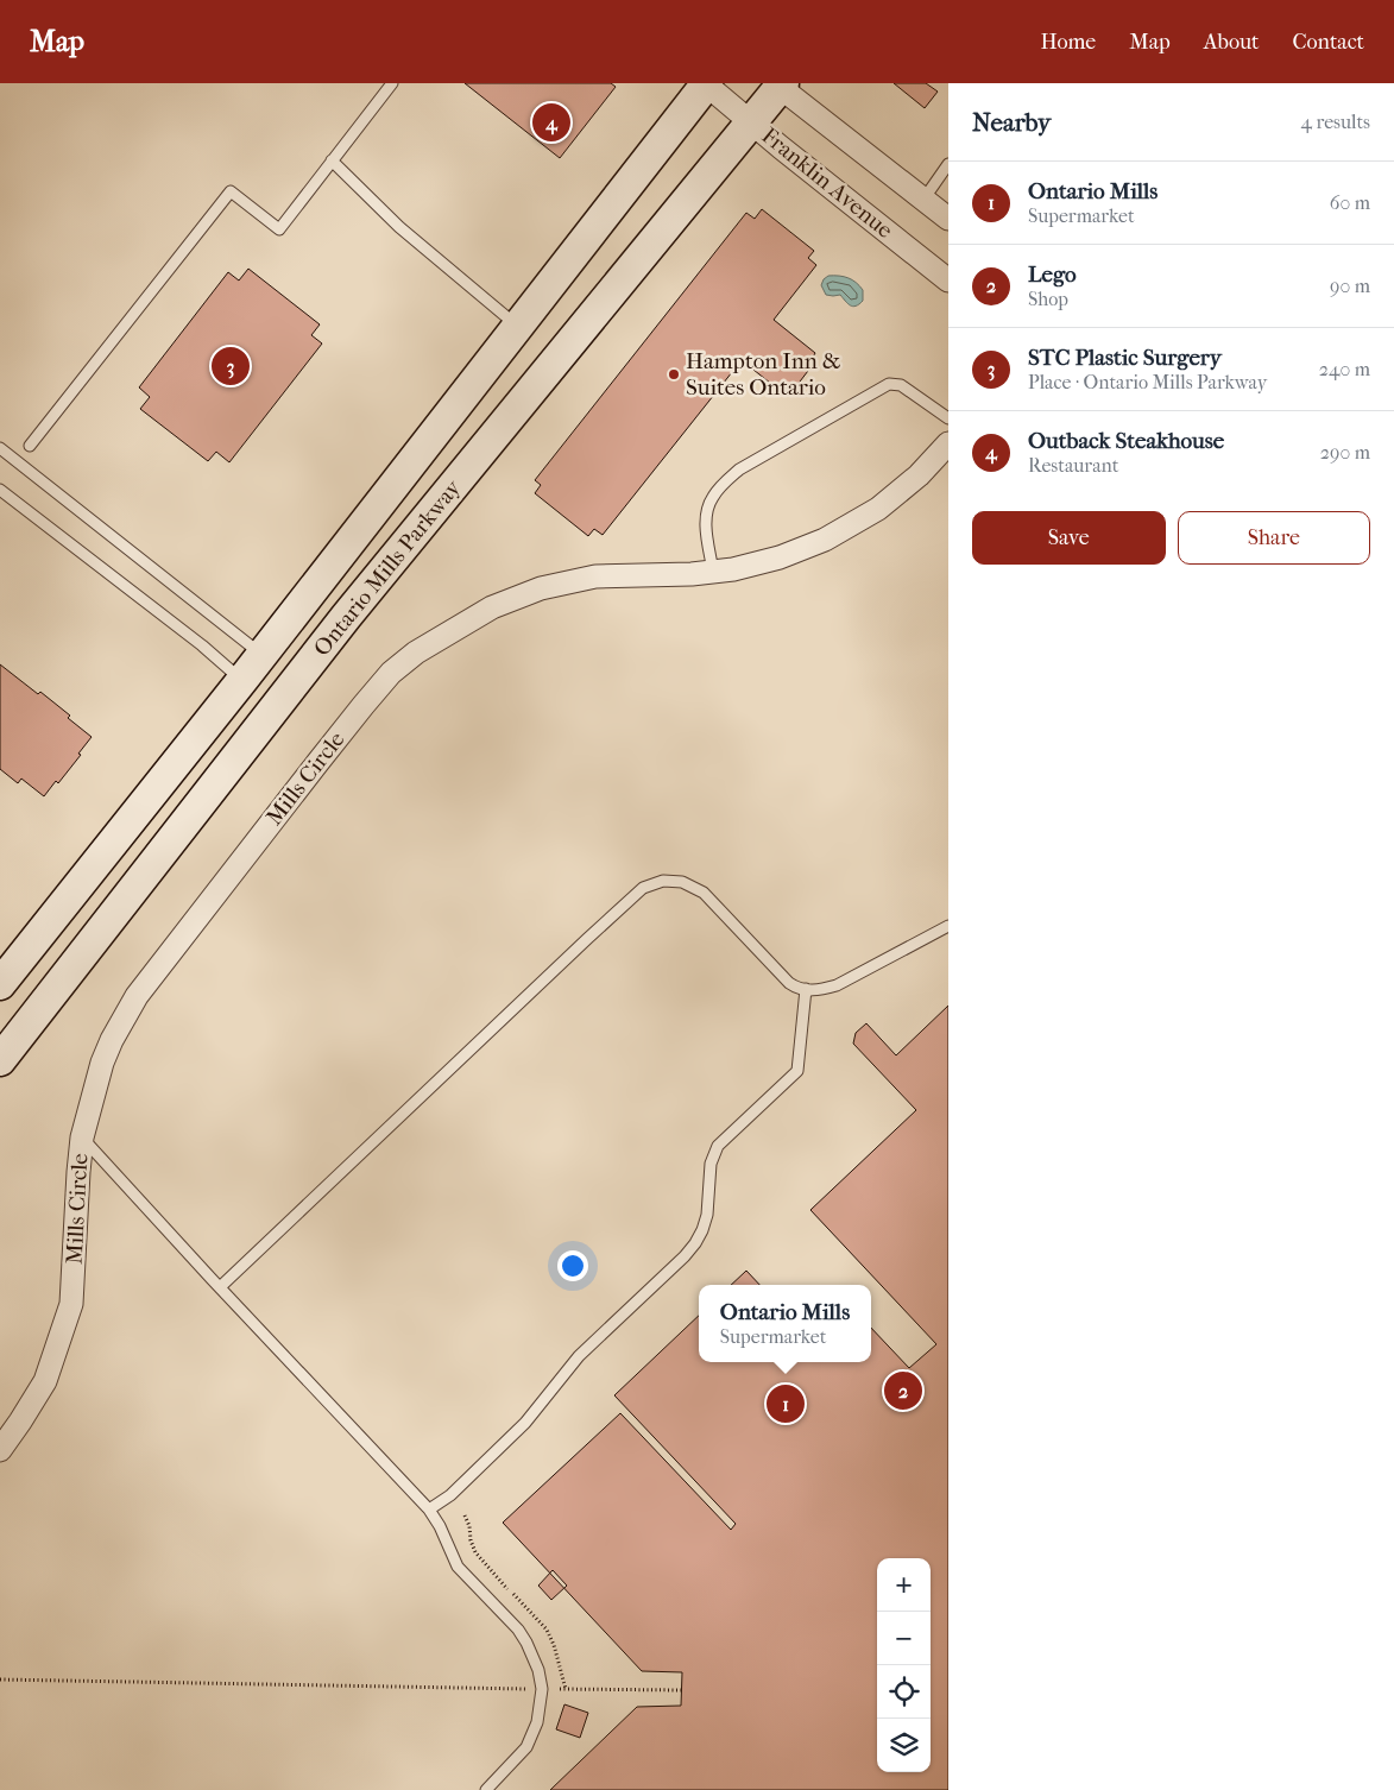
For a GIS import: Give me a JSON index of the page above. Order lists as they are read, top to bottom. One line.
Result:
{"streets":{"main road":["Ontario Mills Parkway"],"street":["Franklin Avenue","Mills Circle"]},"crossings":[["Franklin Avenue","Ontario Mills Parkway"]],"places":["Hampton Inn & Suites Ontario"],"page":{"header":"Map","nav":["Home","Map","About","Contact"],"heading":["Nearby","4 results"],"pins":["4","3","2","1"],"list":[{"mark":"1","name":"Ontario Mills","note":"Supermarket","value":"60 m"},{"mark":"2","name":"Lego","note":"Shop","value":"90 m"},{"mark":"3","name":"STC Plastic Surgery","note":"Place · Ontario Mills Parkway","value":"240 m"},{"mark":"4","name":"Outback Steakhouse","note":"Restaurant","value":"290 m"}],"buttons":["Save","Share"],"popup":["Ontario Mills","Supermarket"],"map_buttons":["+","−"]}}
